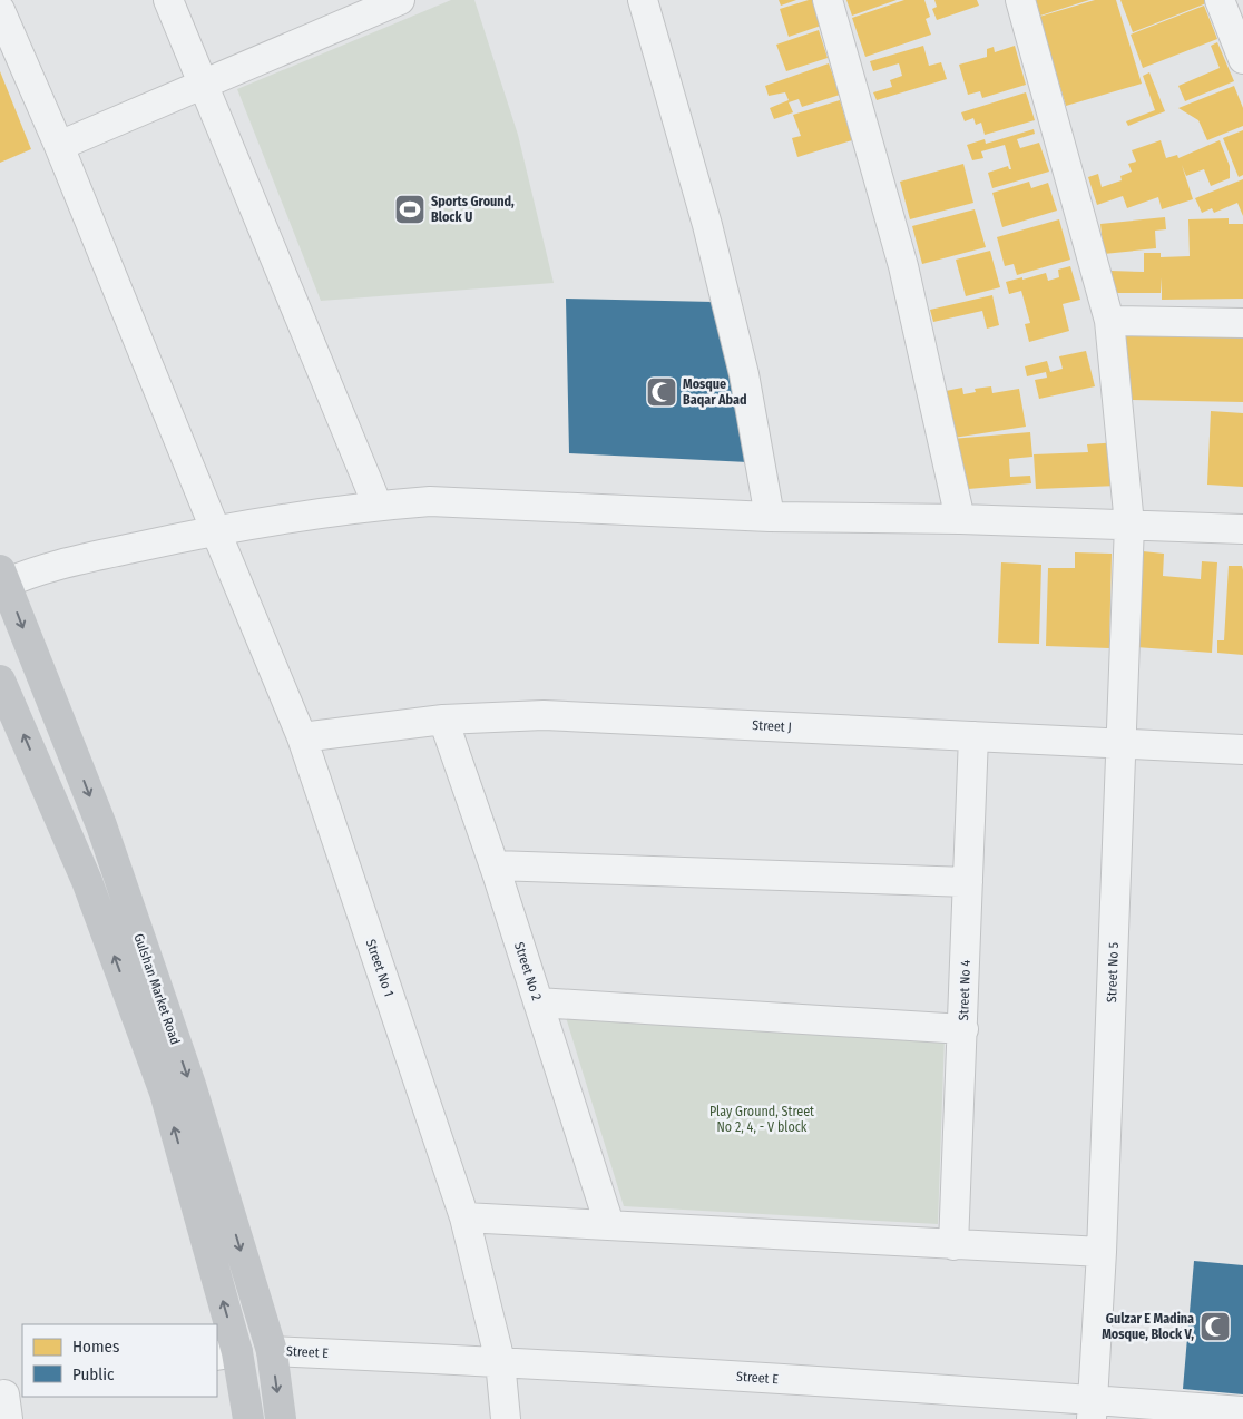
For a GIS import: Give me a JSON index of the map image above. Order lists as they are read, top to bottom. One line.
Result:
{"streets":{"main road":["Gulshan Market Road"],"street":["Street J","Street No 1","Street No 2","Street No 5","Street No 4","Street E"]},"crossings":[["Street J","Street No 1"],["Street J","Street No 2"],["Street J","Street No 5"],["Street J","Street No 4"],["Street No 1","Street E"],["Street No 5","Street E"],["Gulshan Market Road","Street E"]],"parks":["Play Ground, Street No 2, 4, - V block"],"places":{"sports":["Sports Ground, Block U"],"mosque":["Mosque Baqar Abad","Gulzar E Madina Mosque, Block V,"]},"legend":["Homes","Public"]}
